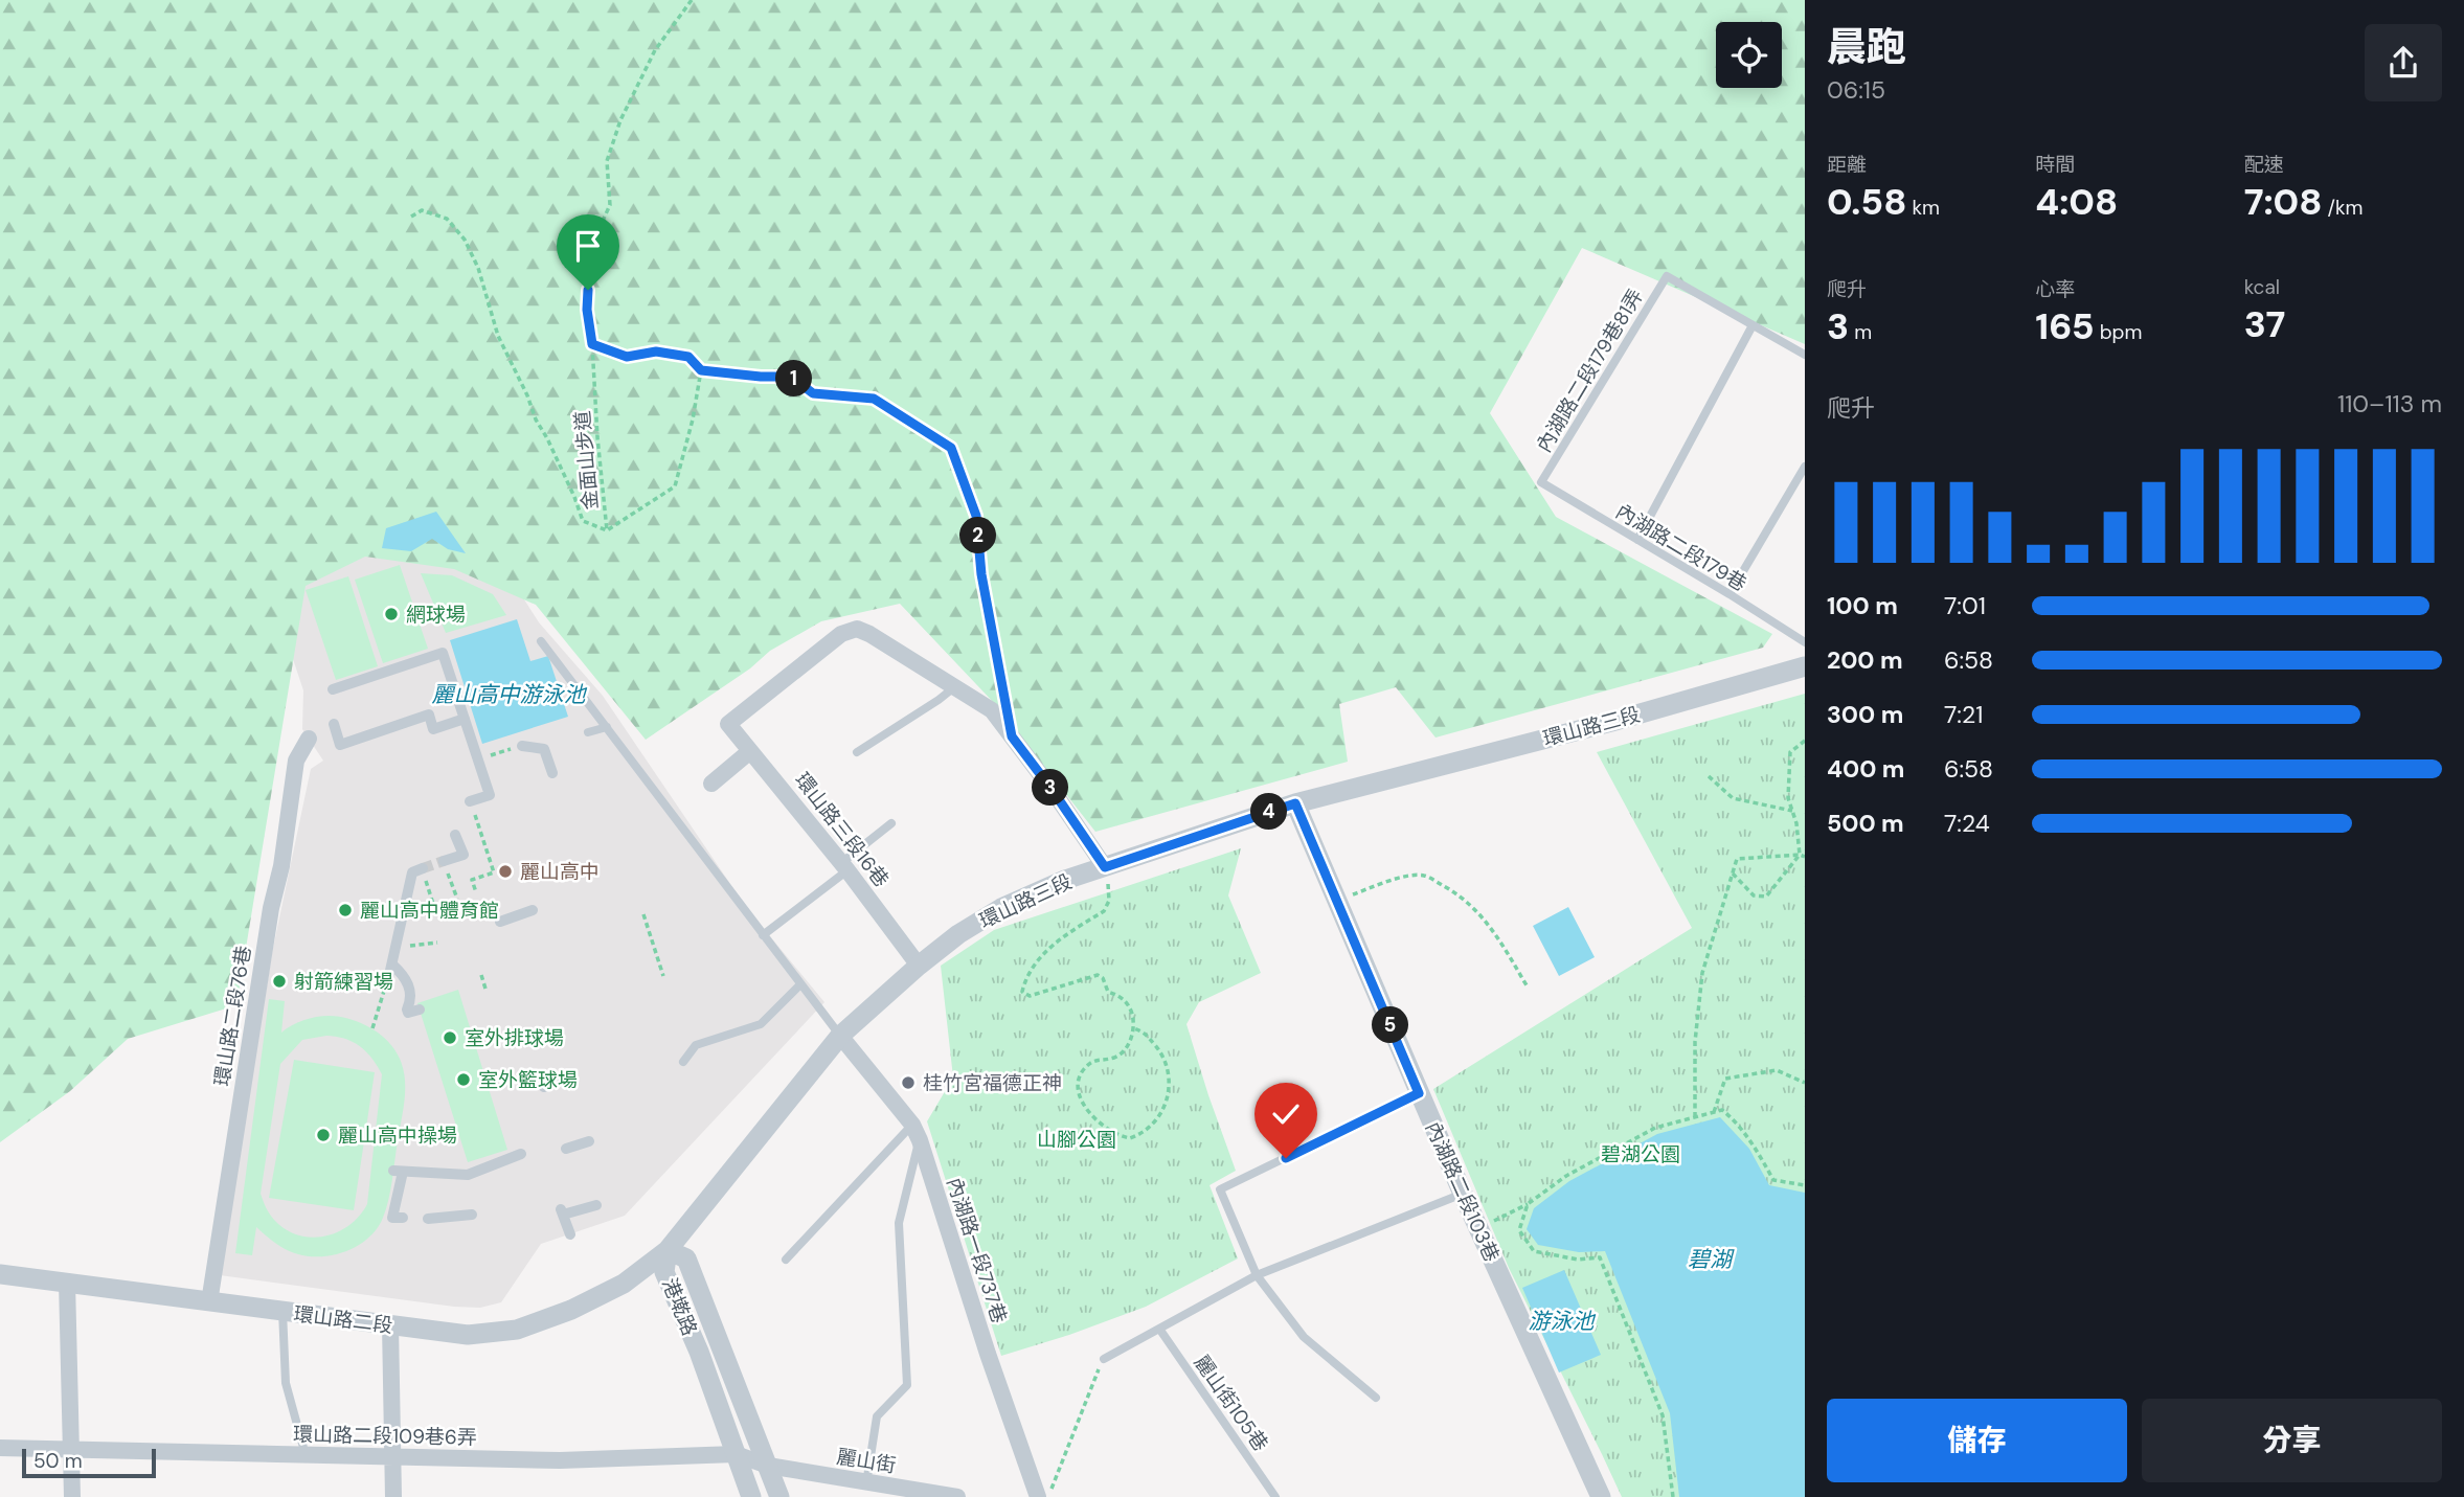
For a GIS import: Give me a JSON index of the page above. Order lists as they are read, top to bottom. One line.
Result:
{"streets":{"street":["環山路三段","環山路三段16巷","環山路二段76巷","內湖路二段103巷","內湖路一段737巷","港墘路","環山路二段","環山路二段109巷6弄","麗山街"],"lane":["內湖路二段179巷81弄","內湖路二段179巷","麗山街105巷"],"path":["金面山步道"]},"crossings":[["內湖路二段179巷81弄","內湖路二段179巷"],["環山路三段","環山路三段16巷"],["環山路三段","內湖路二段103巷"],["環山路三段","內湖路一段737巷"],["環山路三段","港墘路"],["環山路三段","環山路二段"],["環山路二段76巷","環山路二段"],["港墘路","環山路二段"],["港墘路","環山路二段109巷6弄"],["港墘路","麗山街"],["環山路二段109巷6弄","麗山街"]],"water":["麗山高中游泳池","碧湖","游泳池"],"parks":["山腳公園","碧湖公園"],"places":["網球場","麗山高中","麗山高中體育館","射箭練習場","室外排球場","室外籃球場","桂竹宮福德正神","麗山高中操場"],"scale_bar":"50 m","page":{"heading":["晨跑","06:15"],"stats":[["距離","0.58 km"],["時間","4:08"],["配速","7:08 /km"],["爬升","3 m"],["心率","165 bpm"],["kcal","37"]],"pins":["1","2","3","4","5"],"chart":["爬升","110–113 m"],"list":[{"name":"100 m","note":"7:01"},{"name":"200 m","note":"6:58"},{"name":"300 m","note":"7:21"},{"name":"400 m","note":"6:58"},{"name":"500 m","note":"7:24"}],"buttons":["儲存","分享"],"scale":"50 m"}}
